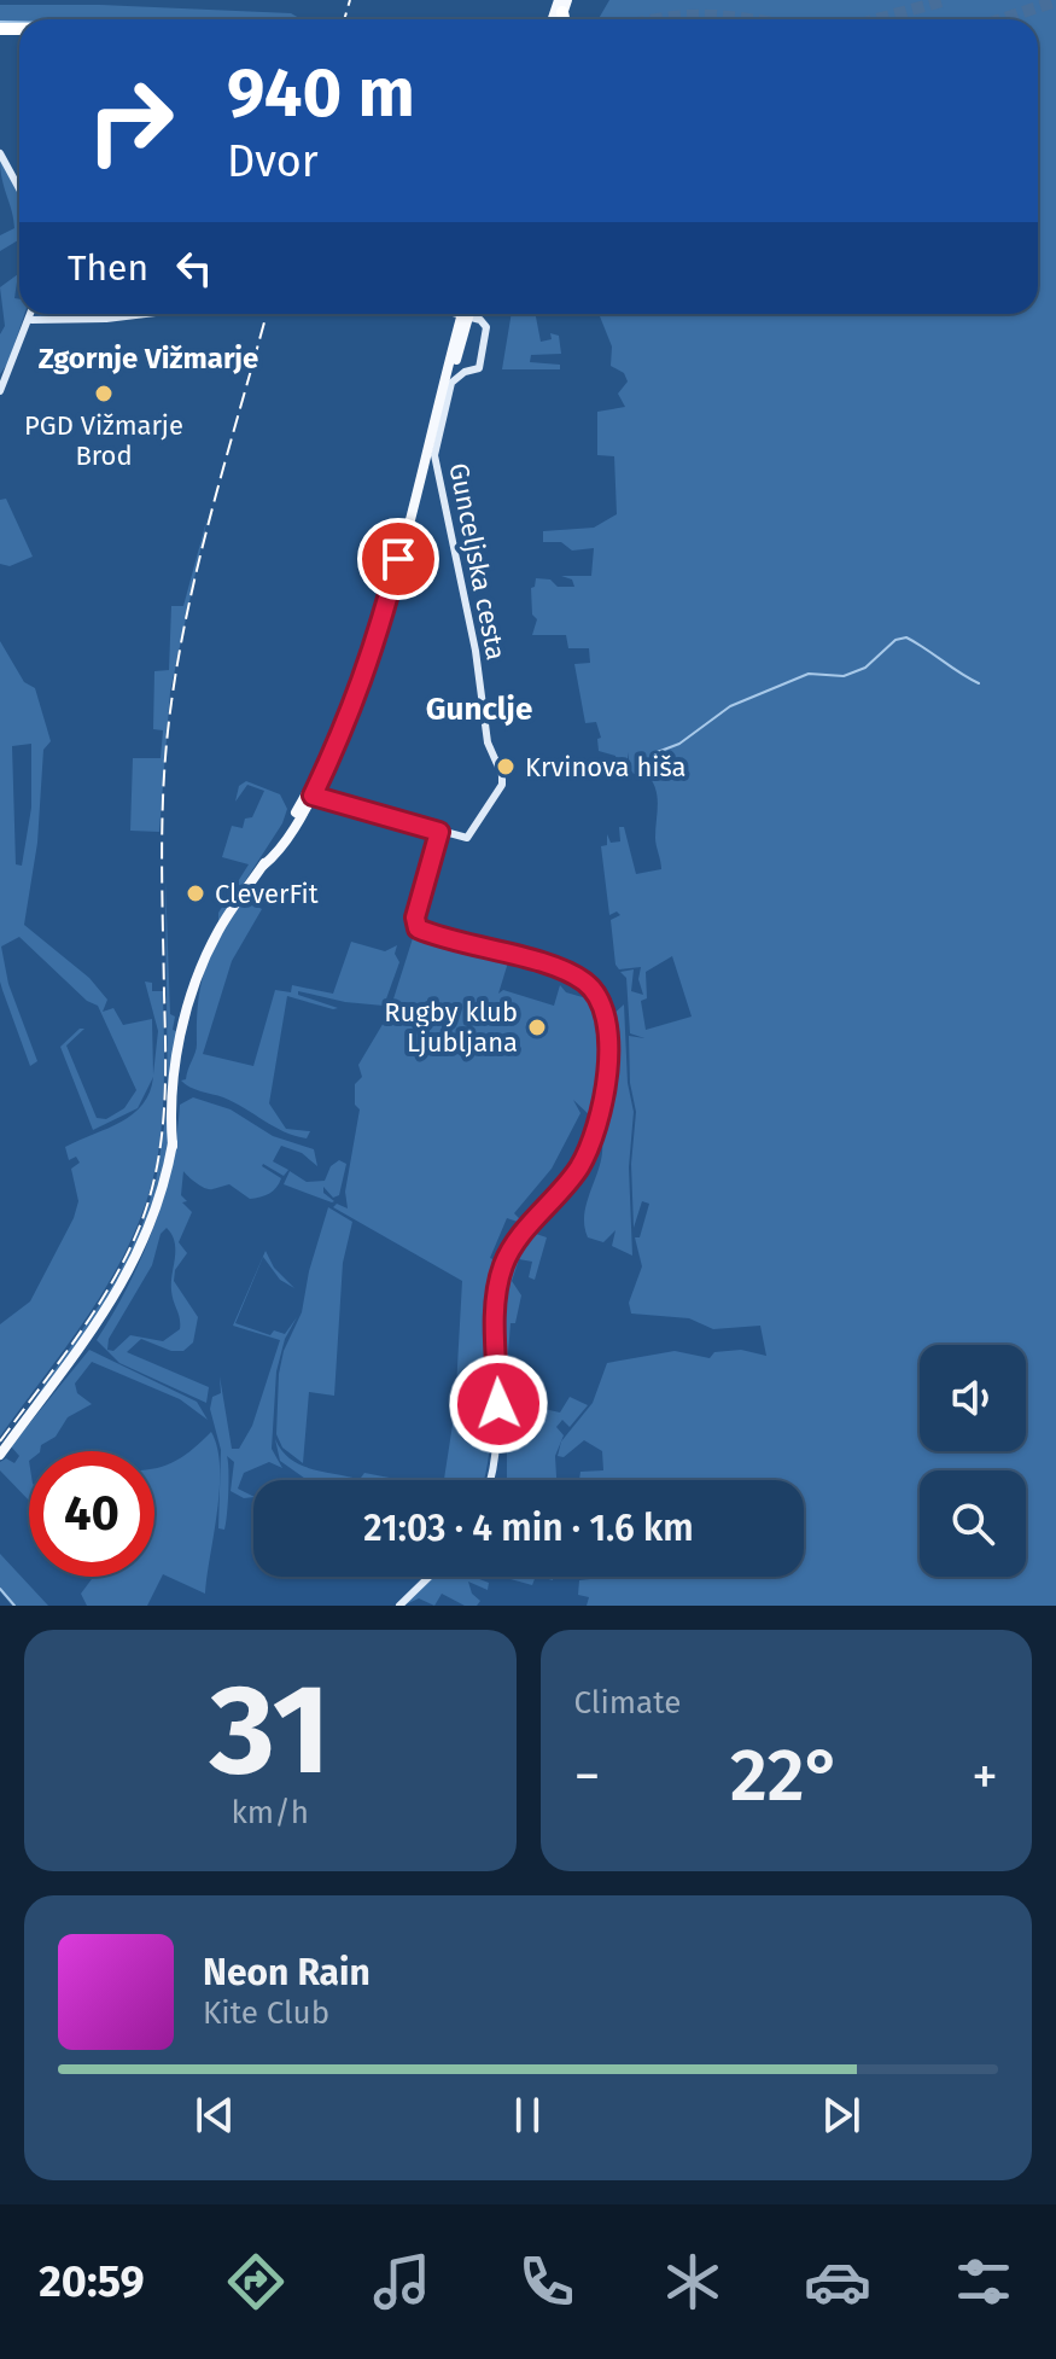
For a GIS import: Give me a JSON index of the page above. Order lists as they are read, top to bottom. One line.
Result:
{"streets":{"street":["Gunceljska cesta"]},"districts":["Zgornje Vižmarje","Gunclje"],"places":["PGD Vižmarje Brod","Krvinova hiša","CleverFit","Rugby klub Ljubljana"],"page":{"turn":["940 m","Dvor"],"then":"Then","limit":"40","trip":"21:03 · 4 min · 1.6 km","tile":[["31","km/h"],"Climate"],"heat":["−","22°","+"],"song":["Neon Rain","Kite Club"],"tabs":"20:59"}}
